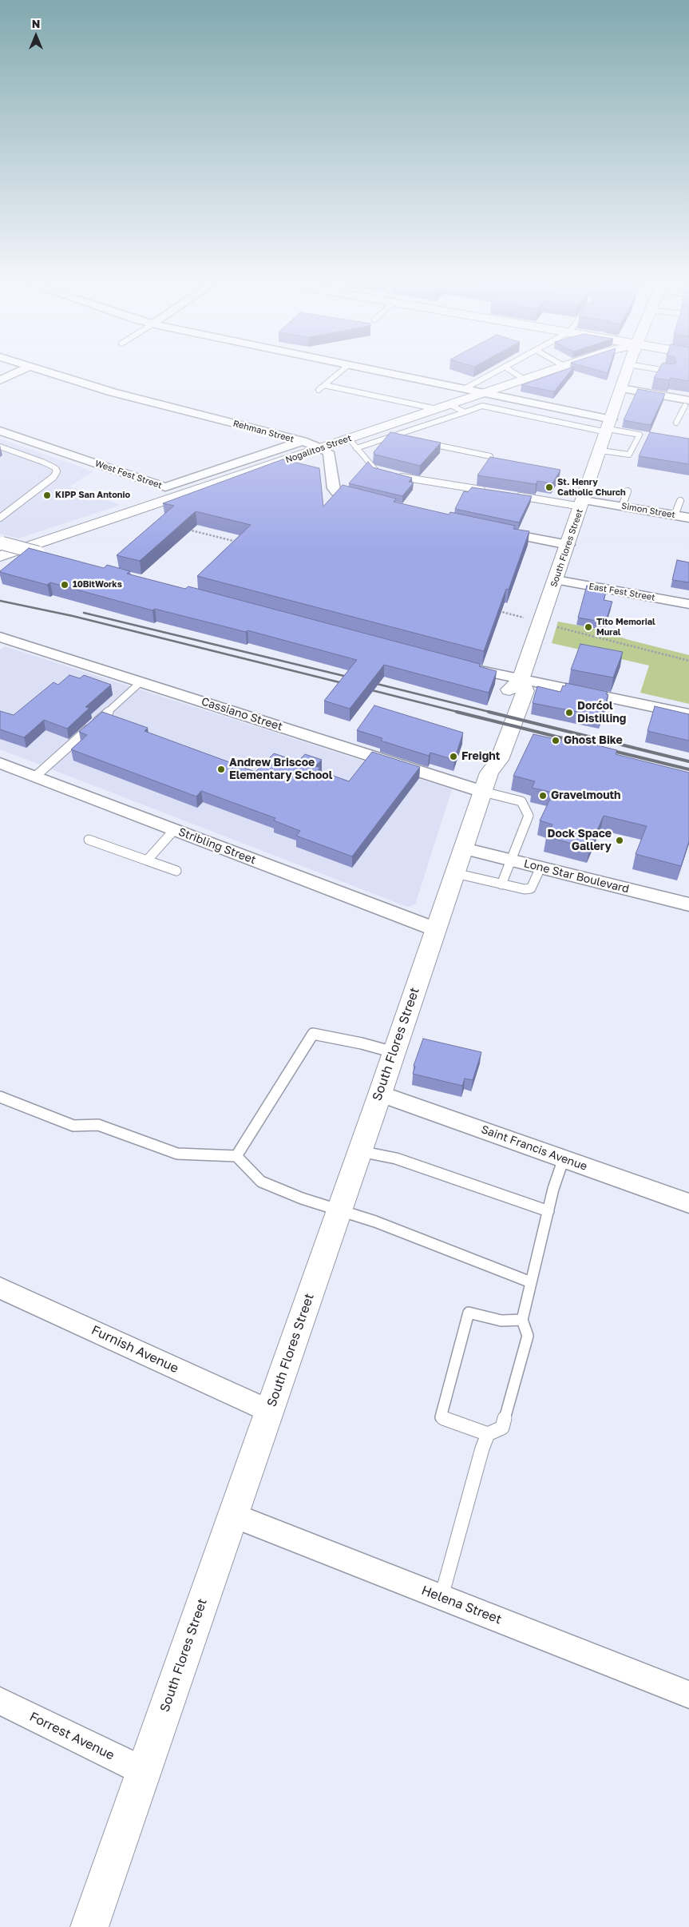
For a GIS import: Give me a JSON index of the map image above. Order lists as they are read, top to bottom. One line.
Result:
{"streets":{"main road":["Nogalitos Street","South Flores Street"],"street":["Rehman Street","West Fest Street","Simon Street","East Fest Street","Cassiano Street","Stribling Street","Lone Star Boulevard","Saint Francis Avenue","Furnish Avenue","Helena Street","Forrest Avenue"]},"crossings":[["Rehman Street","Nogalitos Street"],["Rehman Street","West Fest Street"],["Simon Street","South Flores Street"],["South Flores Street","East Fest Street"],["South Flores Street","Cassiano Street"],["South Flores Street","Stribling Street"],["South Flores Street","Lone Star Boulevard"],["South Flores Street","Saint Francis Avenue"],["South Flores Street","Furnish Avenue"],["South Flores Street","Helena Street"],["South Flores Street","Forrest Avenue"]],"places":["St. Henry Catholic Church","KIPP San Antonio","10BitWorks","Tito Memorial Mural","Dorćol Distilling","Ghost Bike","Freight","Andrew Briscoe Elementary School","Gravelmouth","Dock Space Gallery"],"north":"top"}
